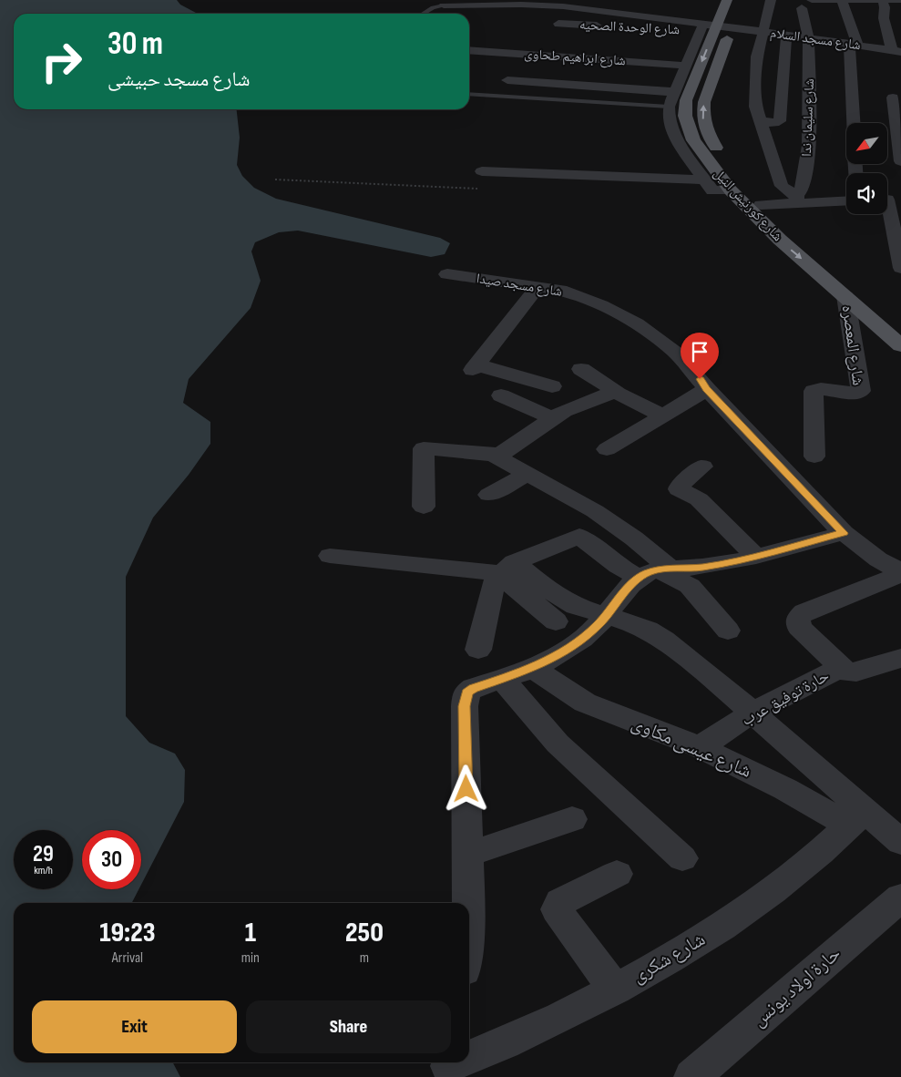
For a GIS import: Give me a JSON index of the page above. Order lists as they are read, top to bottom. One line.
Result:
{"streets":{"main road":["شارع كورنيش النيل"],"street":["شارع الوحدة الصحيه","شارع مسجد السلام","شارع ابراهيم طحاوى","شارع سليمان ندا","شارع مسجد صيدا","شارع المعصره","حارة توفيق عرب","شارع عيسى مكاوى","شارع شكرى","حارة اولاد يونس"]},"crossings":[["شارع الوحدة الصحيه","شارع مسجد السلام"],["شارع الوحدة الصحيه","شارع كورنيش النيل"],["شارع مسجد السلام","شارع سليمان ندا"],["شارع مسجد السلام","شارع كورنيش النيل"],["شارع كورنيش النيل","شارع المعصره"],["حارة توفيق عرب","شارع عيسى مكاوى"],["شارع عيسى مكاوى","شارع شكرى"]],"north":"bottom left","page":{"turn":["30 m","شارع مسجد حبيشى"],"speed":"29 km/h","limit":"30","eta":["19:23","Arrival","1","min","250","m"],"buttons":["Exit","Share"]}}
